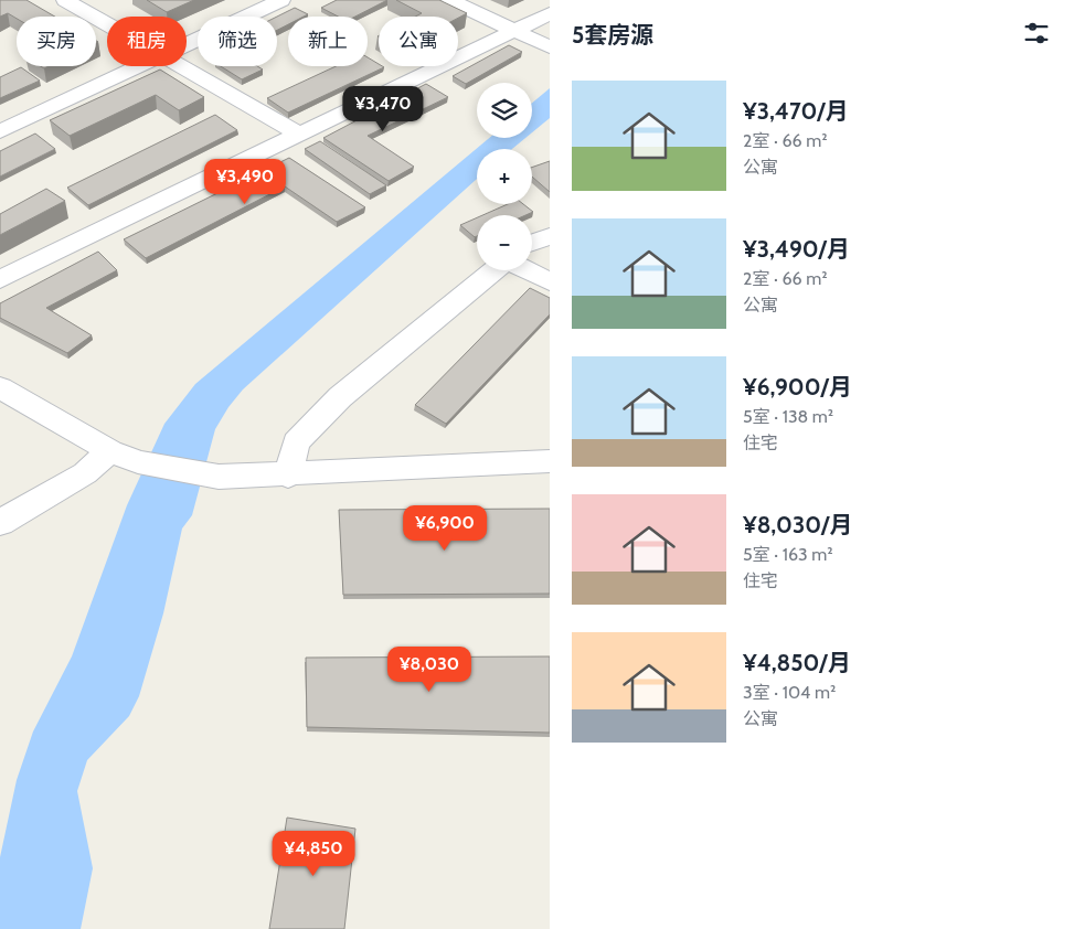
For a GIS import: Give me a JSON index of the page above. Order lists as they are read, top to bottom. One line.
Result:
{"page":{"heading":"5套房源","chip":["买房","租房","筛选","新上","公寓"],"list":[{"name":"¥3,470/月","note":"2室 · 66 m² · 公寓"},{"name":"¥3,490/月","note":"2室 · 66 m² · 公寓"},{"name":"¥6,900/月","note":"5室 · 138 m² · 住宅"},{"name":"¥8,030/月","note":"5室 · 163 m² · 住宅"},{"name":"¥4,850/月","note":"3室 · 104 m² · 公寓"}],"map_buttons":["+","−"],"price":["¥3,470","¥3,490","¥6,900","¥8,030","¥4,850"]}}
